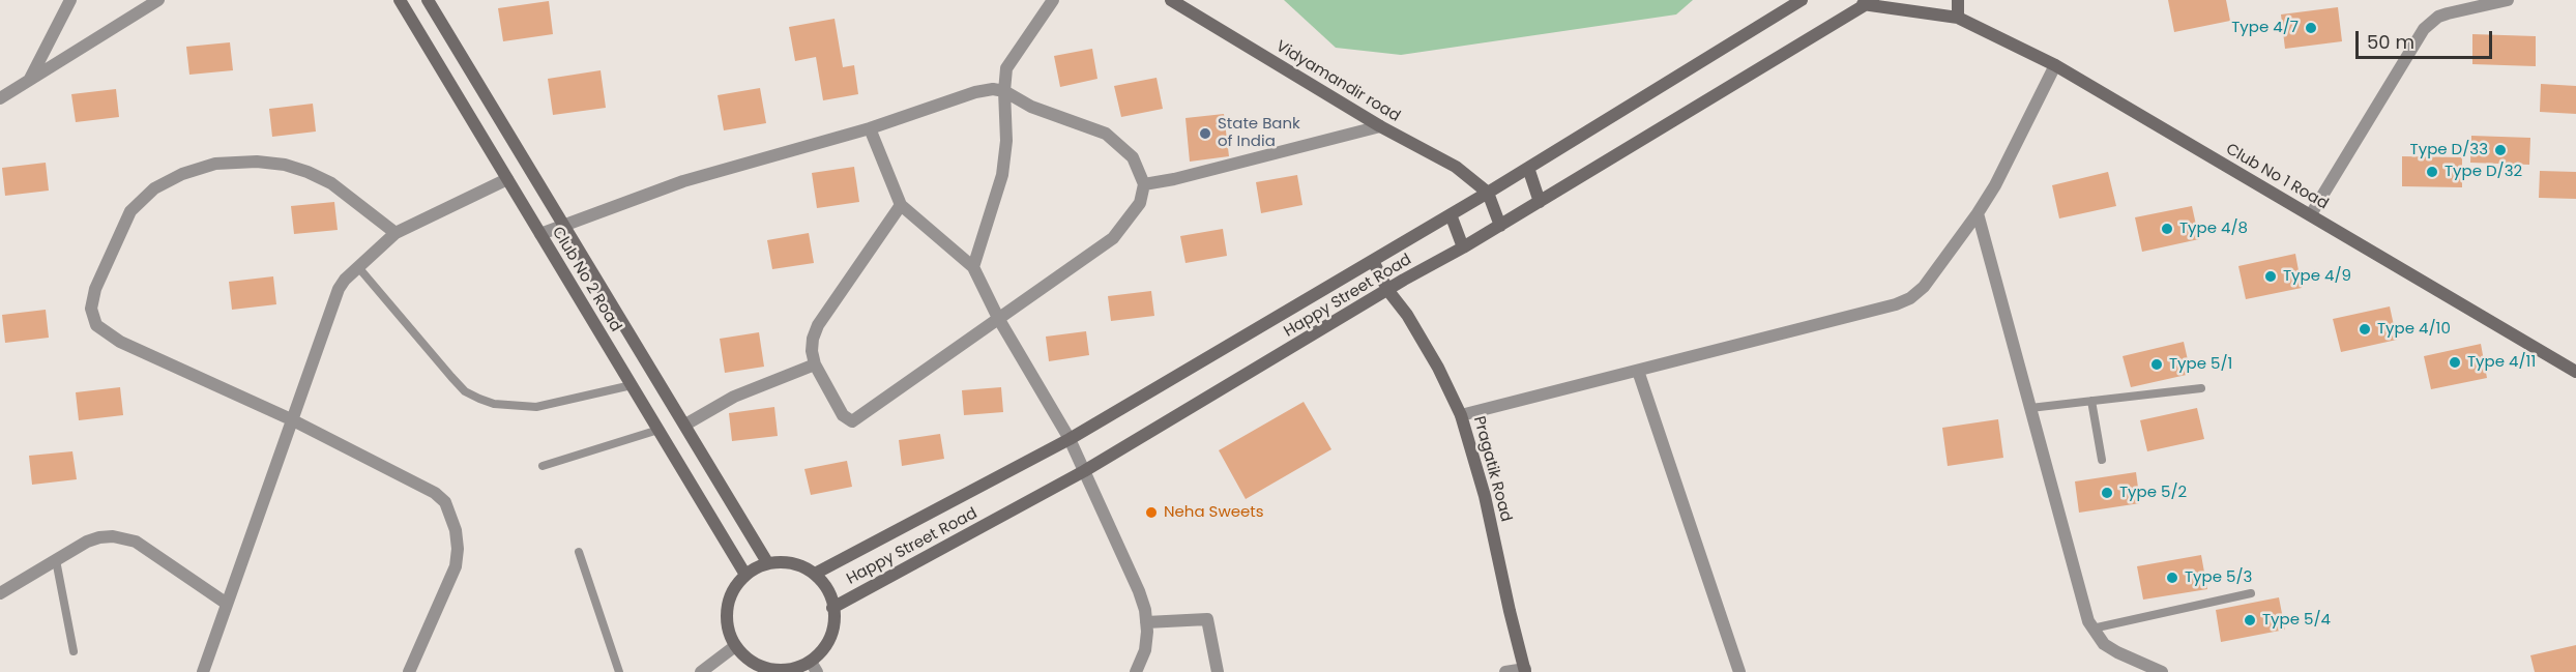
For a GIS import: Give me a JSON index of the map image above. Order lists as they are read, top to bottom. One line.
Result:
{"streets":{"street":["Vidyamandir road","Club No 1 Road","Club No 2 Road","Happy Street Road","Pragatik Road"]},"crossings":[["Vidyamandir road","Happy Street Road"],["Club No 2 Road","Happy Street Road"],["Happy Street Road","Pragatik Road"]],"places":["Type 4/7","State Bank of India","Type D/33","Type D/32","Type 4/8","Type 4/9","Type 4/10","Type 4/11","Type 5/1","Type 5/2","Neha Sweets","Type 5/3","Type 5/4"],"scale_bar":"50 m"}
